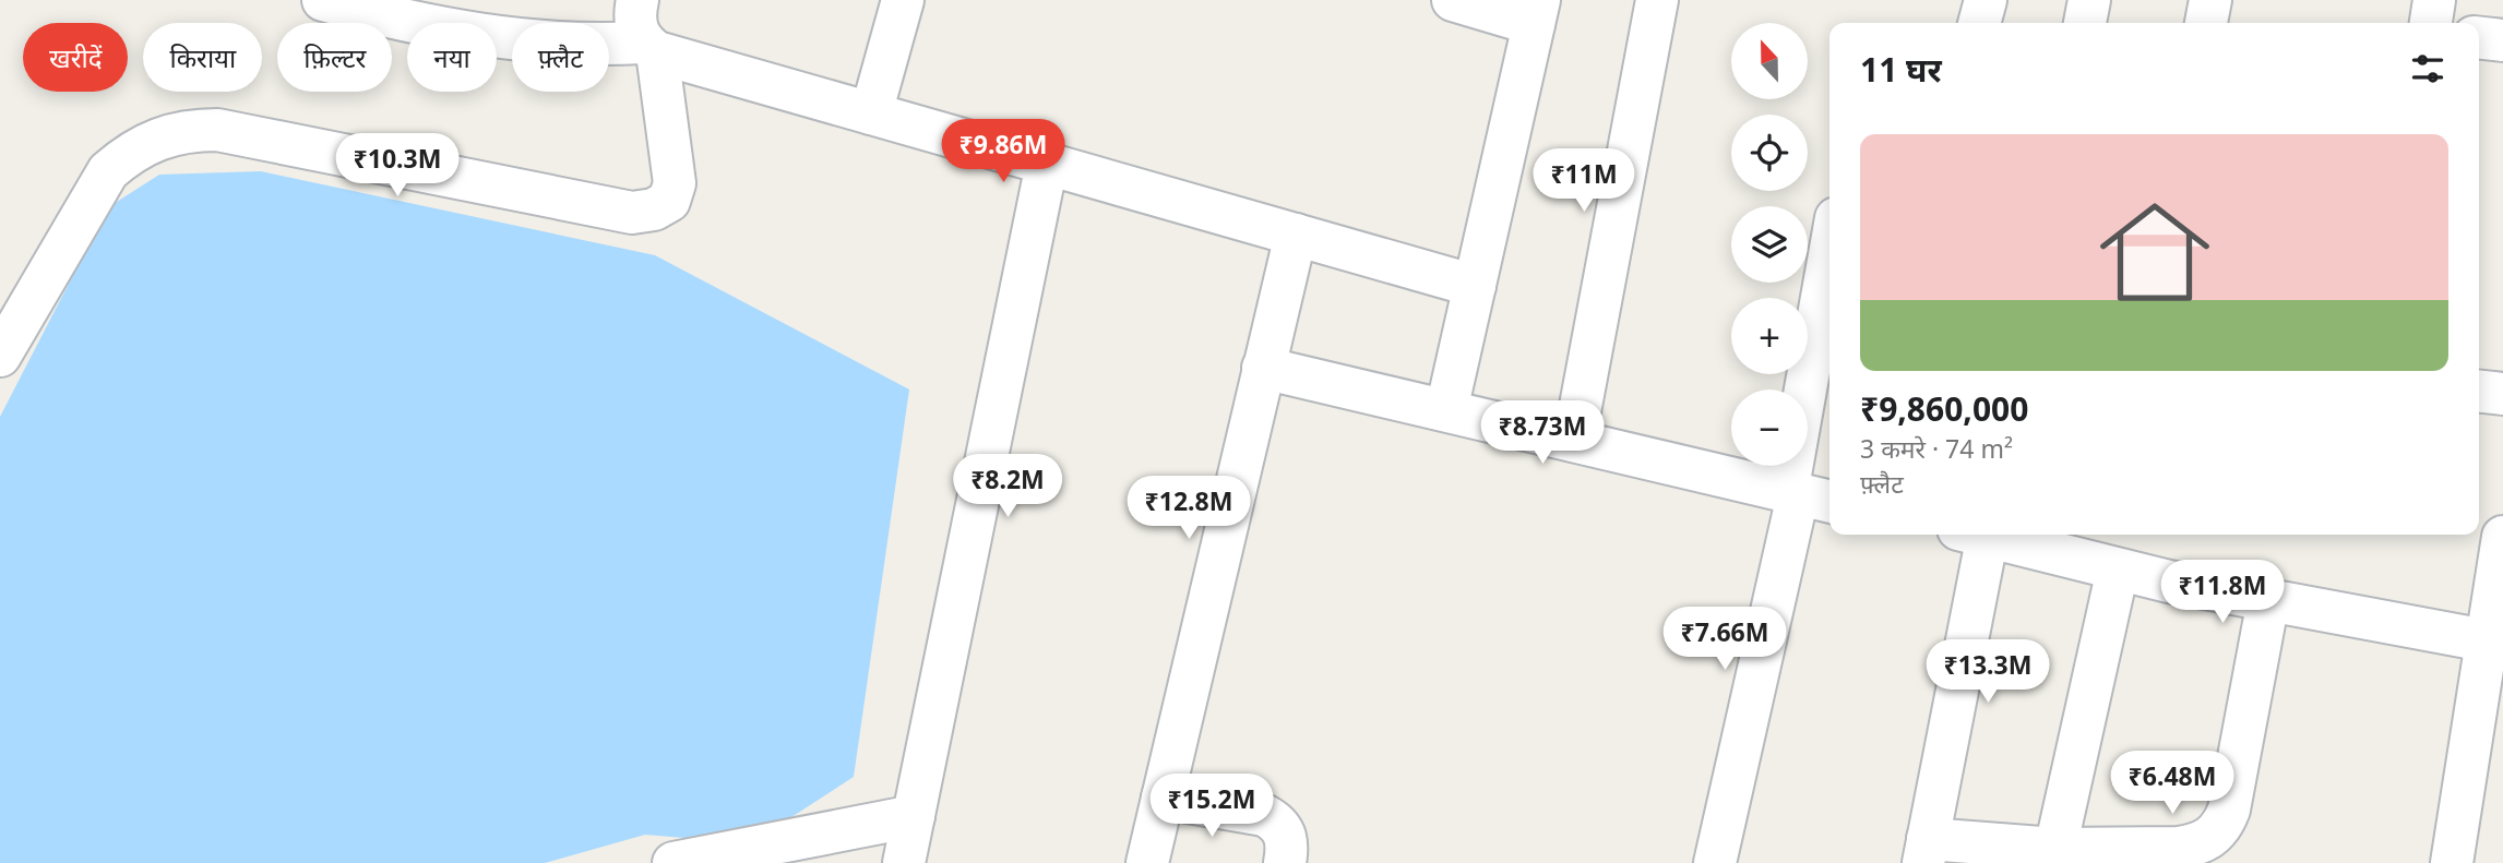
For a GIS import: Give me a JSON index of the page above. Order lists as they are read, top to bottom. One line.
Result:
{"north":"top","page":{"map_buttons":["+","−"],"chip":["खरीदें","किराया","फ़िल्टर","नया","फ़्लैट"],"heading":"11 घर","list":[{"name":"₹9,860,000","note":"3 कमरे · 74 m² · फ़्लैट"}],"price":["₹9.86M","₹10.3M","₹11M","₹8.73M","₹8.2M","₹12.8M","₹11.8M","₹7.66M","₹13.3M","₹6.48M","₹15.2M"]}}
